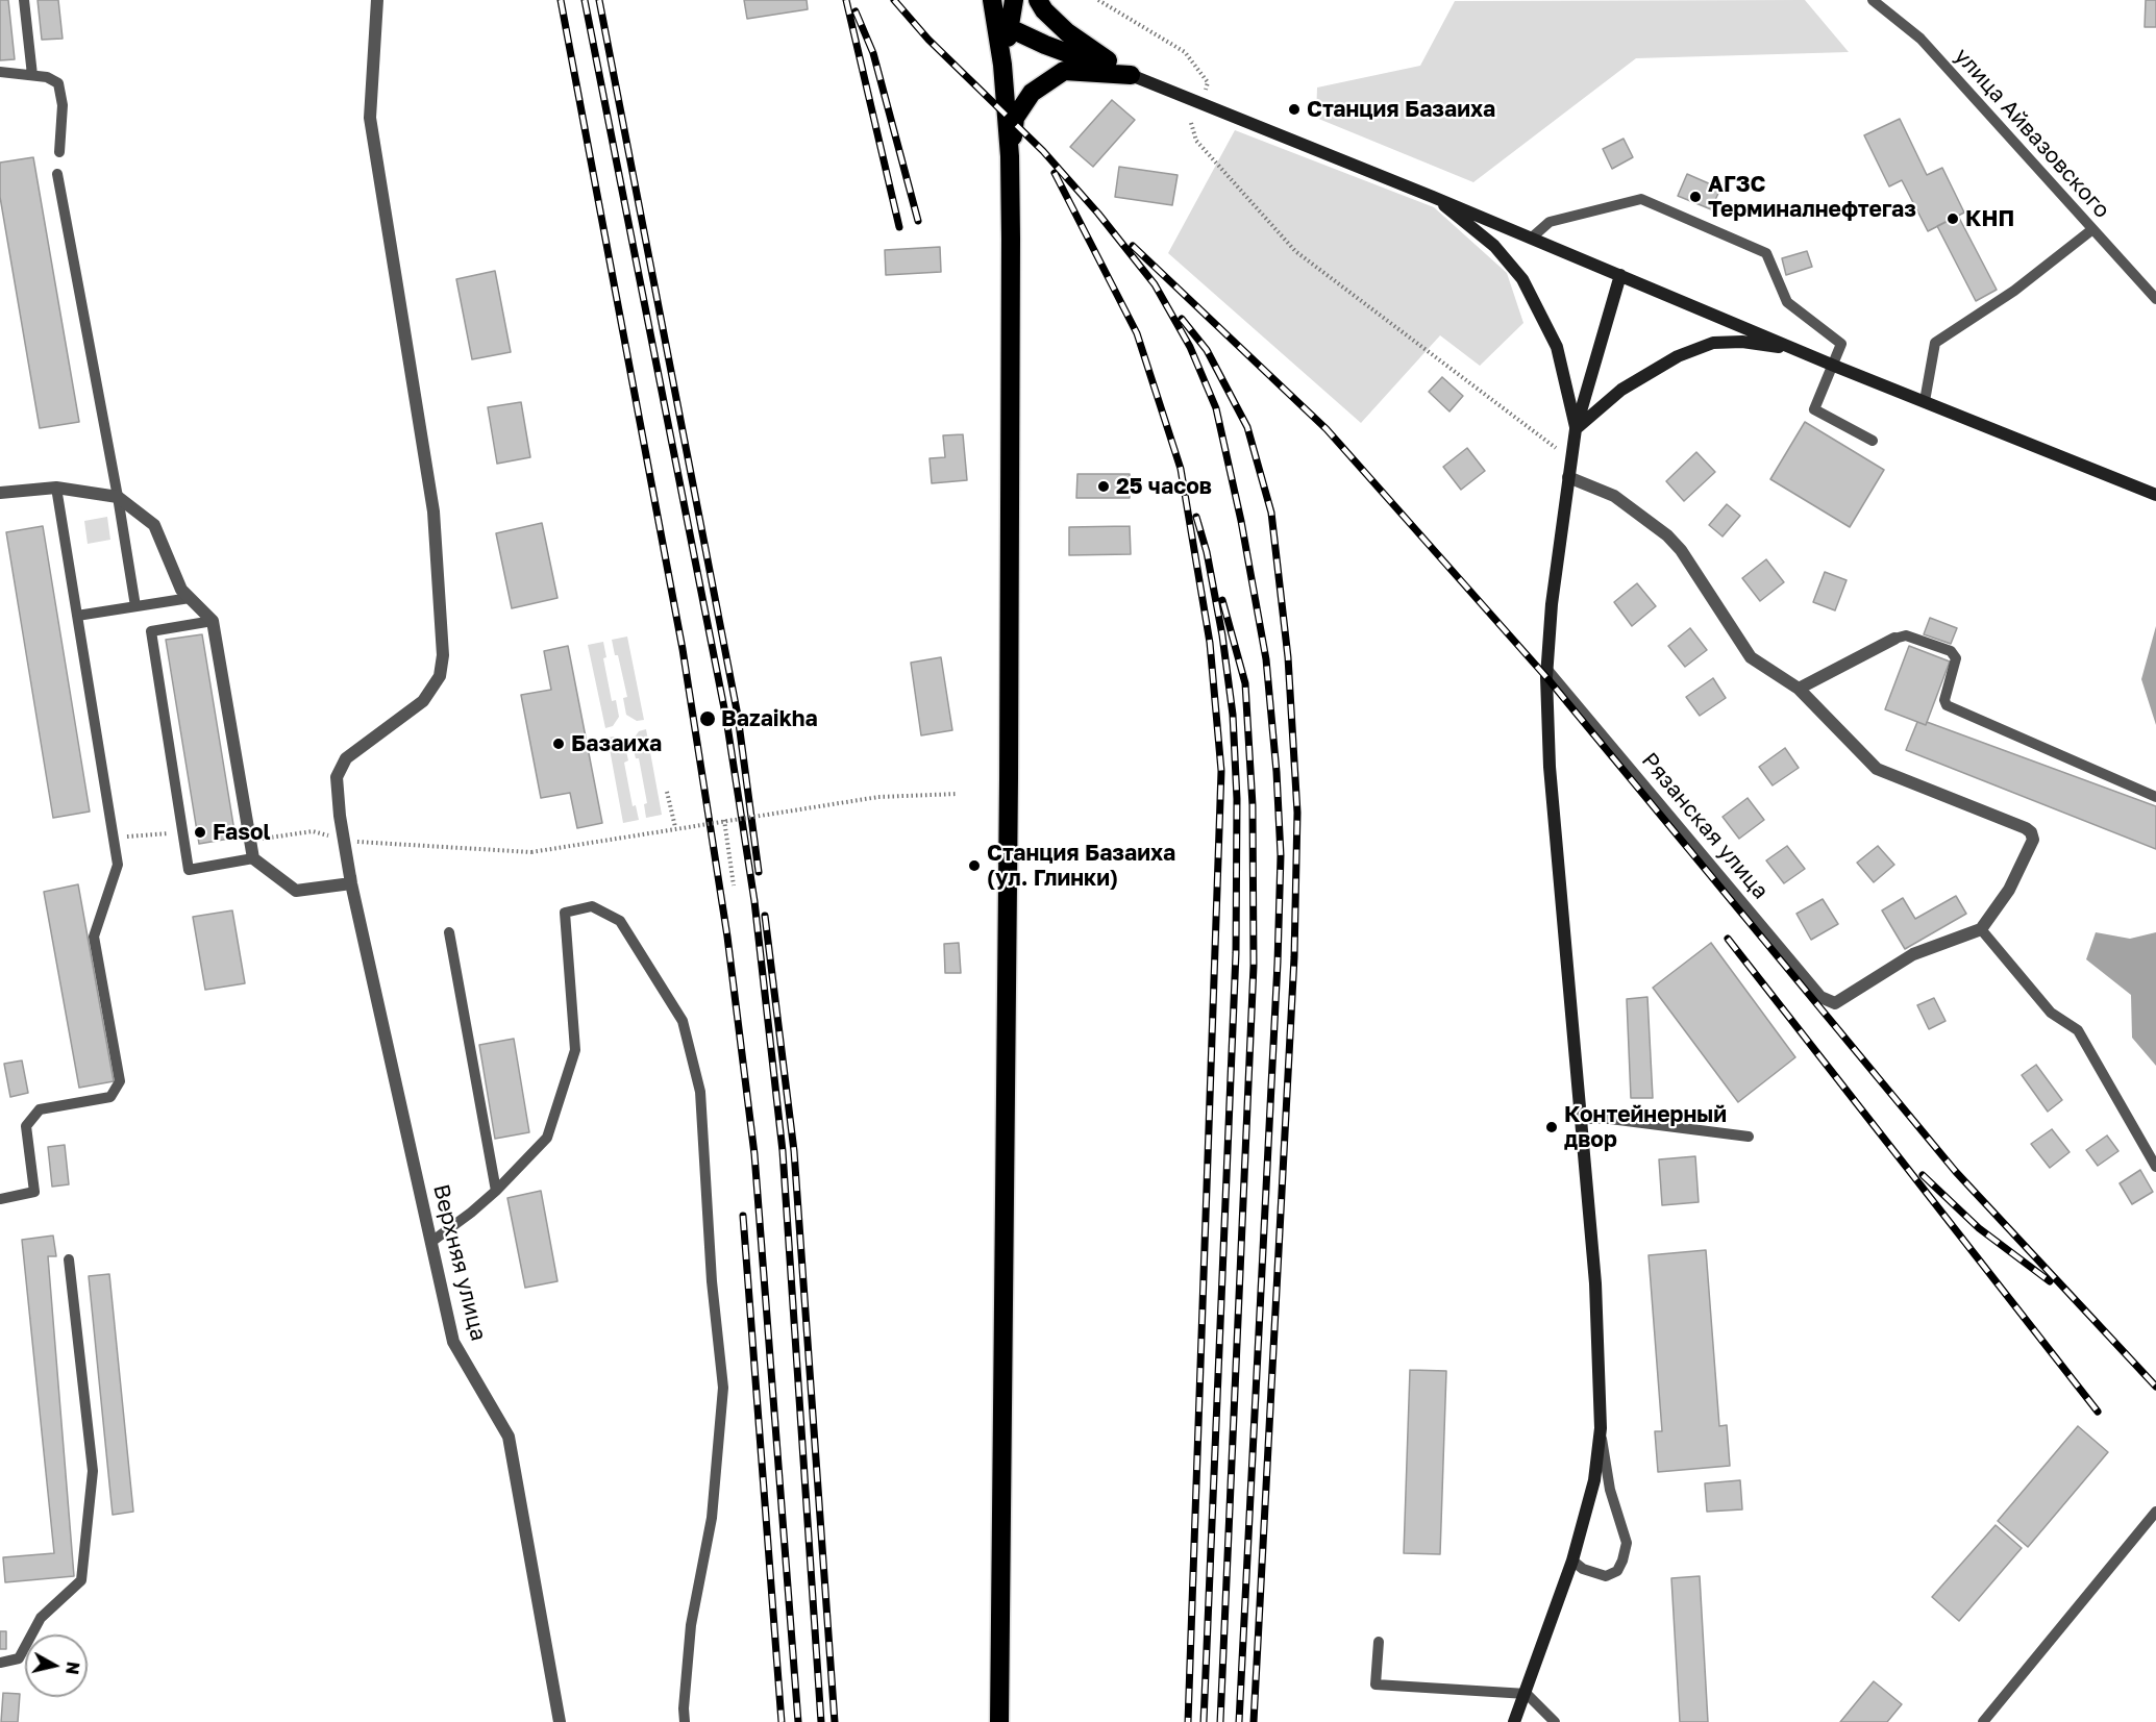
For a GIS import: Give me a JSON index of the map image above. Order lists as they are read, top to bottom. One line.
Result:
{"streets":{"street":["Рязанская улица","Верхняя улица"],"lane":["улица Айвазовского"]},"places":["Станция Базаиха","АГЗС Терминалнефтегаз","КНП","25 часов","Bazaikha","Базаиха","Fasol","Станция Базаиха (ул. Глинки)","Контейнерный двор"],"north":"right"}
